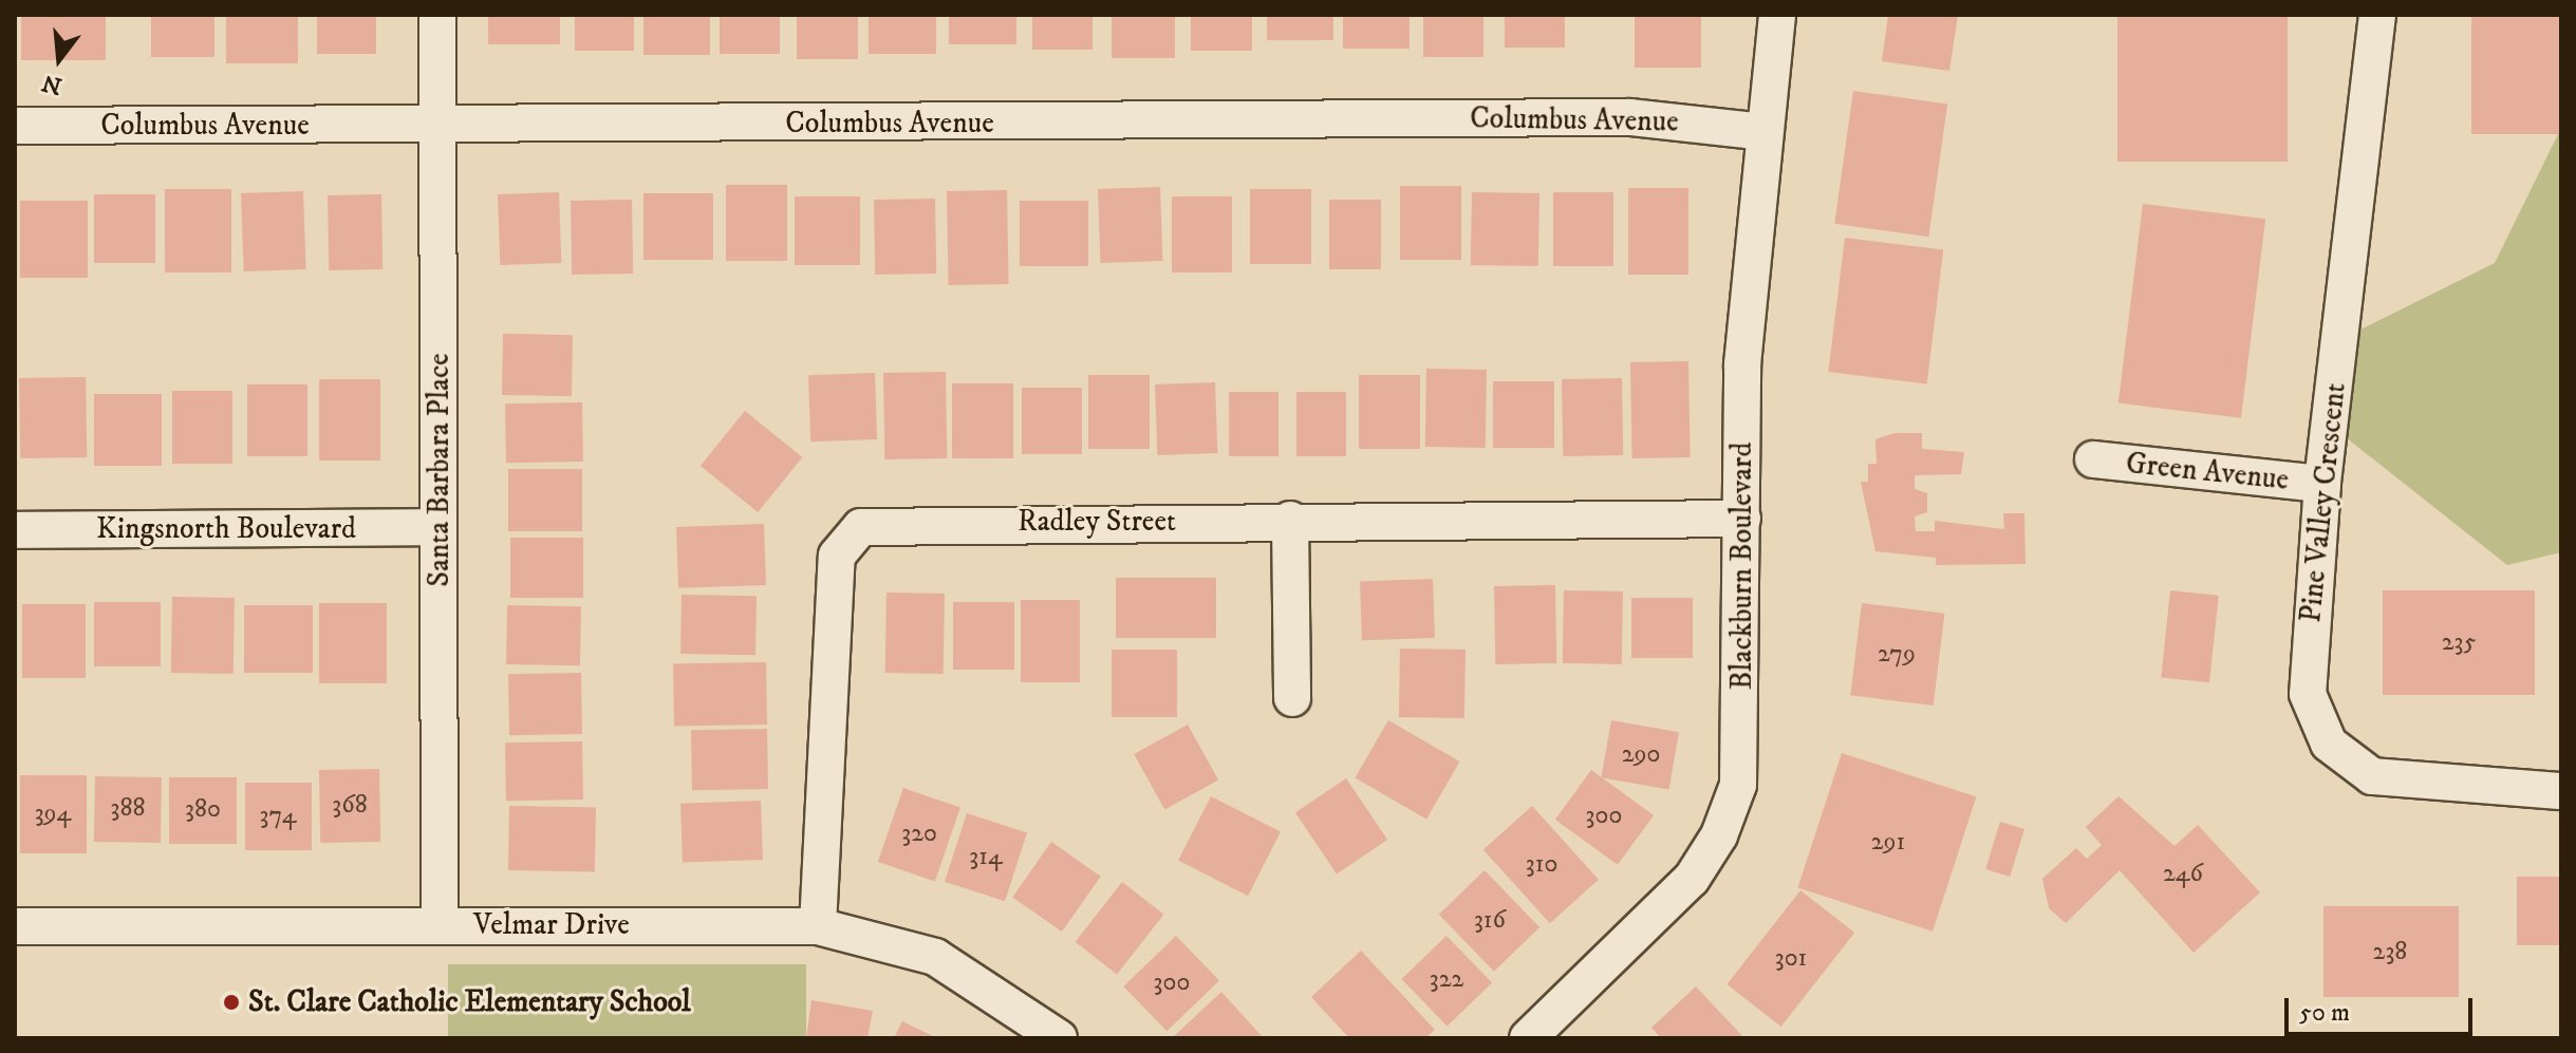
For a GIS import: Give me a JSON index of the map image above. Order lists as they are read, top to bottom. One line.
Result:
{"streets":{"street":["Columbus Avenue","Santa Barbara Place","Green Avenue","Pine Valley Crescent","Radley Street","Kingsnorth Boulevard","Blackburn Boulevard","Velmar Drive"]},"crossings":[["Columbus Avenue","Santa Barbara Place"],["Columbus Avenue","Blackburn Boulevard"],["Santa Barbara Place","Kingsnorth Boulevard"],["Santa Barbara Place","Velmar Drive"],["Green Avenue","Pine Valley Crescent"],["Radley Street","Blackburn Boulevard"],["Radley Street","Velmar Drive"]],"places":["St. Clare Catholic Elementary School"],"house_numbers":["235","279","290","368","388","380","394","374","300","320","291","314","310","246","316","238","301","322","300"],"scale_bar":"50 m","north":"bottom"}
